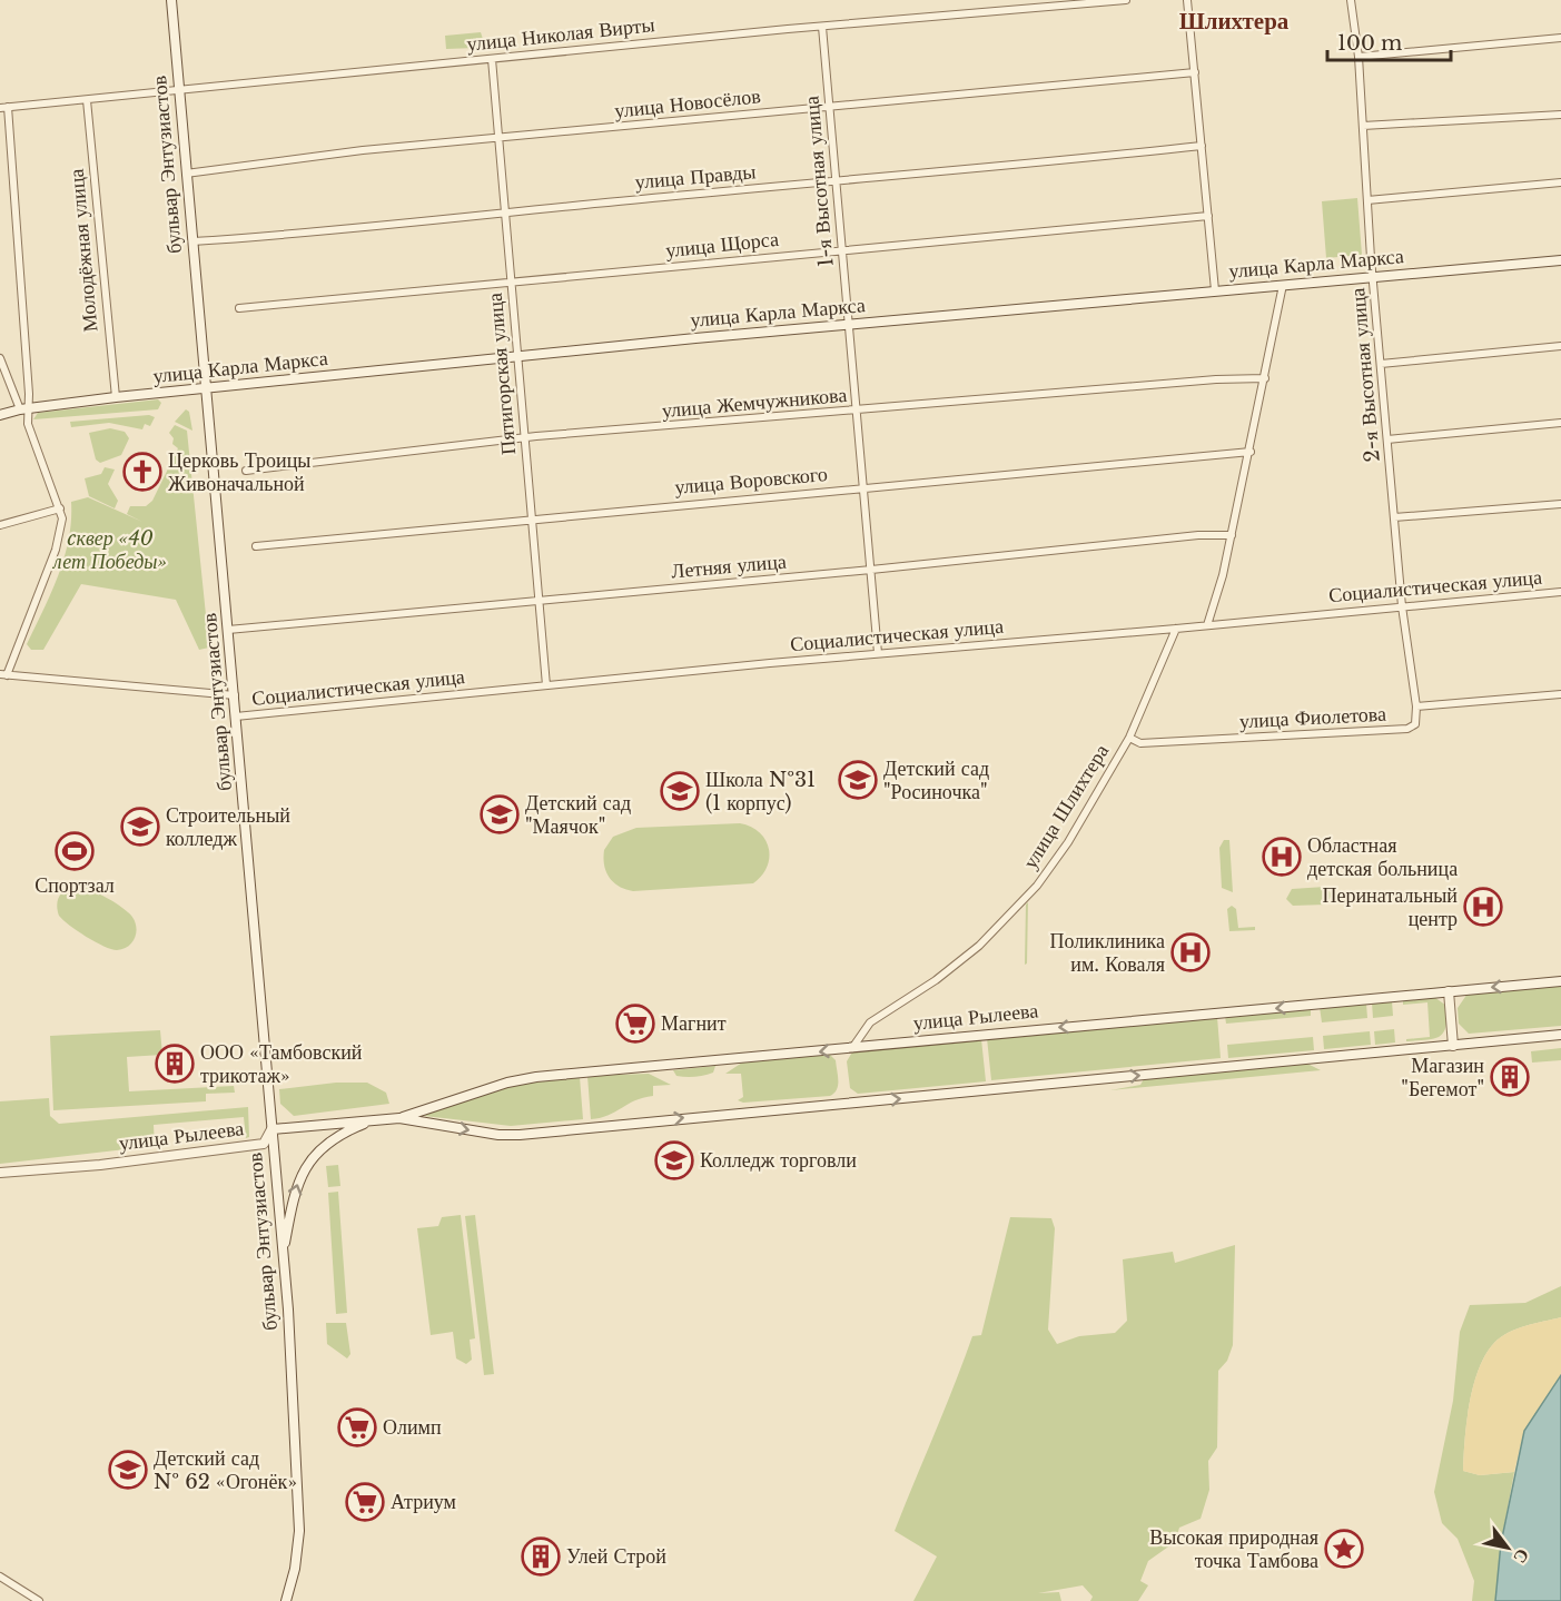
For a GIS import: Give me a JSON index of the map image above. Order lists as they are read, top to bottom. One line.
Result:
{"streets":{"main road":["бульвар Энтузиастов","улица Карла Маркса","улица Рылеева"],"street":["улица Николая Вирты","улица Новосёлов","улица Правды","1-я Высотная улица","улица Щорса","Молодёжная улица","Пятигорская улица","2-я Высотная улица","улица Жемчужникова","улица Воровского","Летняя улица","Социалистическая улица","улица Фиолетова","улица Шлихтера"]},"crossings":[["улица Николая Вирты","бульвар Энтузиастов"],["улица Николая Вирты","1-я Высотная улица"],["улица Николая Вирты","Молодёжная улица"],["улица Николая Вирты","Пятигорская улица"],["улица Новосёлов","бульвар Энтузиастов"],["улица Новосёлов","1-я Высотная улица"],["улица Новосёлов","Пятигорская улица"],["бульвар Энтузиастов","улица Правды"],["бульвар Энтузиастов","улица Карла Маркса"],["бульвар Энтузиастов","Летняя улица"],["бульвар Энтузиастов","Социалистическая улица"],["бульвар Энтузиастов","улица Рылеева"],["улица Правды","1-я Высотная улица"],["улица Правды","Пятигорская улица"],["1-я Высотная улица","улица Щорса"],["1-я Высотная улица","улица Карла Маркса"],["1-я Высотная улица","улица Жемчужникова"],["1-я Высотная улица","улица Воровского"],["1-я Высотная улица","Летняя улица"],["1-я Высотная улица","Социалистическая улица"],["улица Щорса","Пятигорская улица"],["Молодёжная улица","улица Карла Маркса"],["улица Карла Маркса","Пятигорская улица"],["улица Карла Маркса","2-я Высотная улица"],["Пятигорская улица","улица Жемчужникова"],["Пятигорская улица","улица Воровского"],["Пятигорская улица","Летняя улица"],["Пятигорская улица","Социалистическая улица"],["2-я Высотная улица","Социалистическая улица"],["2-я Высотная улица","улица Фиолетова"],["Социалистическая улица","улица Шлихтера"],["улица Фиолетова","улица Шлихтера"],["улица Шлихтера","улица Рылеева"]],"districts":["Шлихтера"],"parks":["cквер «40 лет Победы»"],"places":{"church":["Церковь Троицы Живоначальной"],"school or university":["Детский сад \"Росиночка\"","Школа №31 (1 корпус)","Детский сад \"Маячок\"","Строительный колледж","Колледж торговли","Детский сад № 62 «Огонёк»"],"sports":["Спортзал"],"hospital":["Областная детская больница","Перинатальный центр","Поликлиника им. Коваля"],"supermarket":["Магнит","Олимп","Атриум"],"building":["ООО «Тамбовский трикотаж»","Магазин \"Бегемот\"","Улей Строй"],"place":["Высокая природная точка Тамбова"]},"scale_bar":"100 m","north":"bottom right"}
